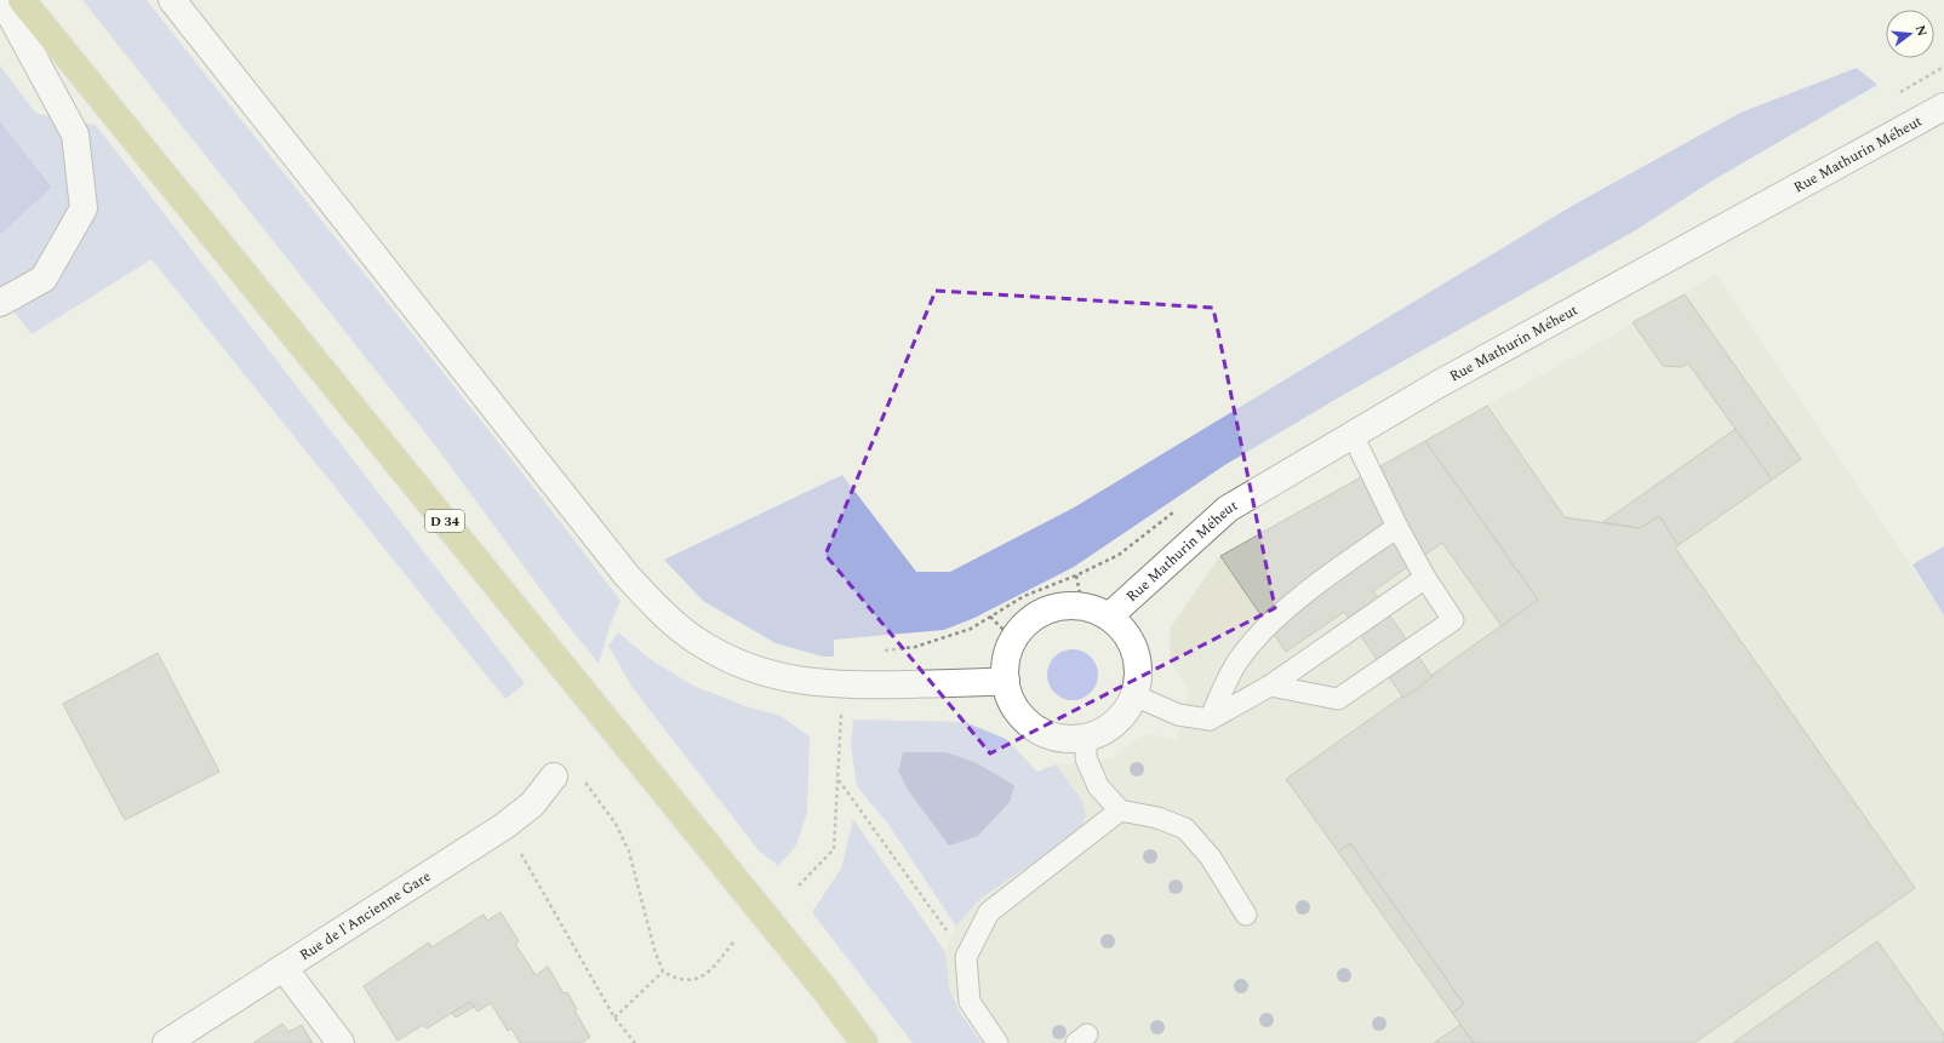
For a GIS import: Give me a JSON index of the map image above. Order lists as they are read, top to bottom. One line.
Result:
{"streets":{"main road":["D 34"],"street":["Rue Mathurin Méheut","Rue de l'Ancienne Gare"]},"north":"right"}
